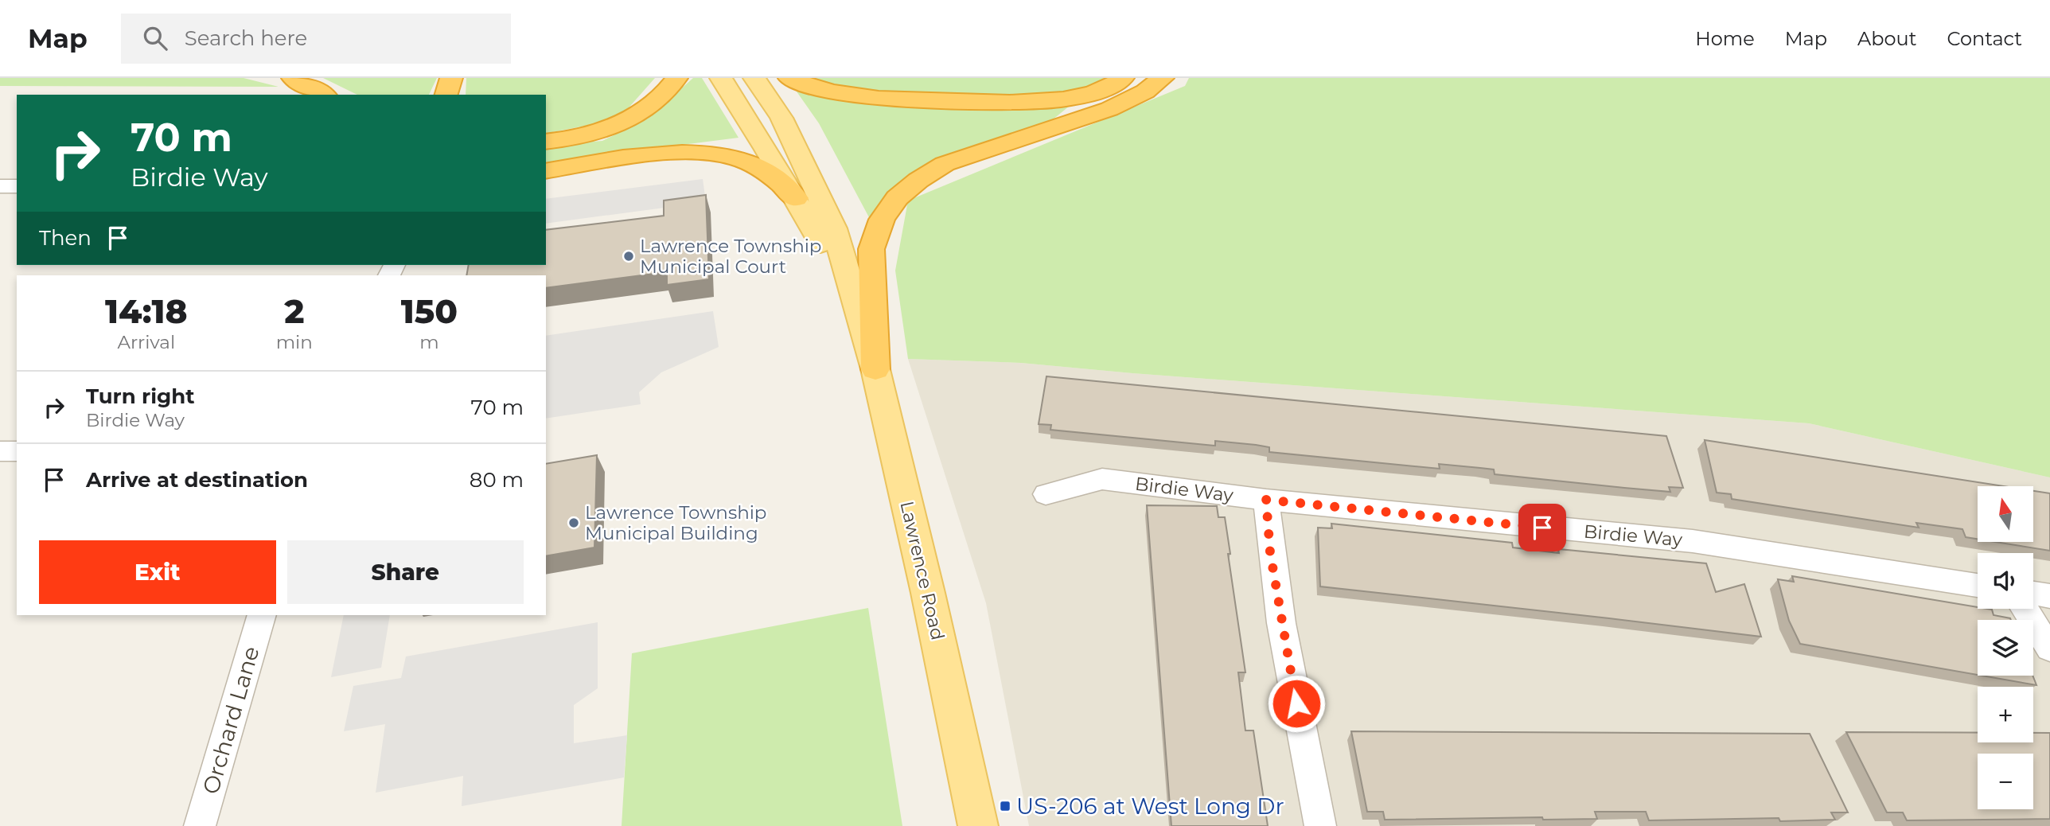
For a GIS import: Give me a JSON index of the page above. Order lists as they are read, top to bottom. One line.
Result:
{"streets":{"main road":["Lawrence Road"],"street":["Birdie Way","Orchard Lane"]},"places":{"other":["Lawrence Township Municipal Court","Lawrence Township Municipal Building"],"transit":["US-206 at West Long Dr"]},"north":"top","page":{"header":"Map","search":"Search here","nav":["Home","Map","About","Contact"],"turn":["70 m","Birdie Way"],"then":"Then","eta":["14:18","Arrival","2","min","150","m"],"list":[{"name":"Turn right","note":"Birdie Way","value":"70 m"},{"name":"Arrive at destination","value":"80 m"}],"map_buttons":["+","−"],"buttons":["Exit","Share"]}}
